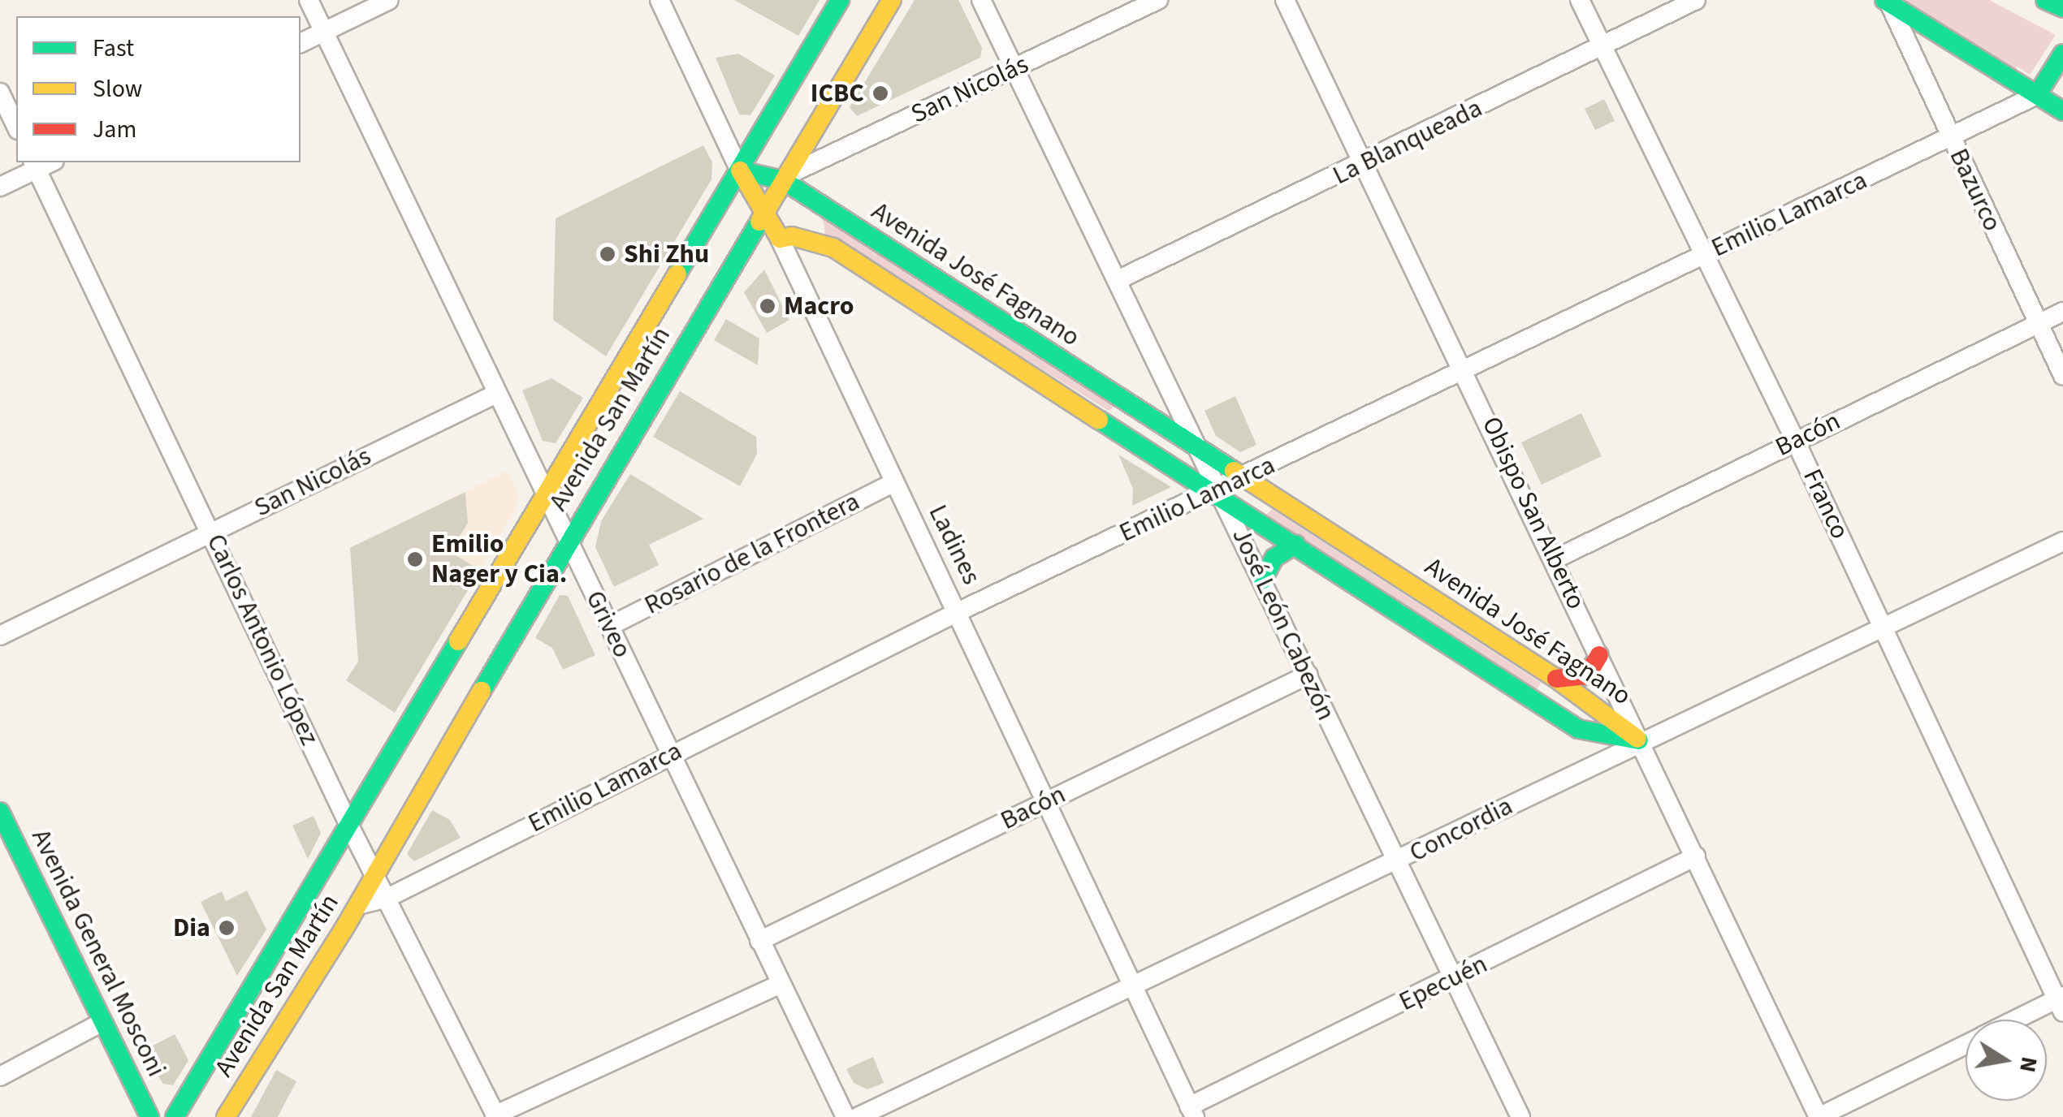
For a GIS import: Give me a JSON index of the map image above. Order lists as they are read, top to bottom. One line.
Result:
{"streets":{"main road":["Avenida José Fagnano","Avenida San Martín","Ladines","Avenida General Mosconi"],"street":["San Nicolás","La Blanqueada","Bazurco","Emilio Lamarca","Bacón","Franco","Obispo San Alberto","Rosario de la Frontera","Griveo","José León Cabezón","Carlos Antonio López","Concordia","Epecuén"]},"crossings":[["San Nicolás","Avenida José Fagnano"],["San Nicolás","Avenida San Martín"],["San Nicolás","Griveo"],["San Nicolás","José León Cabezón"],["San Nicolás","Carlos Antonio López"],["La Blanqueada","Franco"],["La Blanqueada","Obispo San Alberto"],["La Blanqueada","José León Cabezón"],["Bazurco","Emilio Lamarca"],["Bazurco","Bacón"],["Emilio Lamarca","Avenida José Fagnano"],["Emilio Lamarca","Avenida San Martín"],["Emilio Lamarca","Franco"],["Emilio Lamarca","Obispo San Alberto"],["Emilio Lamarca","Ladines"],["Emilio Lamarca","Griveo"],["Emilio Lamarca","José León Cabezón"],["Emilio Lamarca","Carlos Antonio López"],["Avenida José Fagnano","Avenida San Martín"],["Avenida José Fagnano","Obispo San Alberto"],["Avenida José Fagnano","Ladines"],["Avenida José Fagnano","José León Cabezón"],["Avenida José Fagnano","Concordia"],["Avenida San Martín","Ladines"],["Avenida San Martín","Griveo"],["Avenida San Martín","Carlos Antonio López"],["Bacón","Franco"],["Bacón","Obispo San Alberto"],["Bacón","Ladines"],["Bacón","Griveo"],["Bacón","José León Cabezón"],["Franco","Concordia"],["Obispo San Alberto","Concordia"],["Obispo San Alberto","Epecuén"],["Ladines","Rosario de la Frontera"],["Ladines","Concordia"],["Ladines","Epecuén"],["Rosario de la Frontera","Griveo"],["José León Cabezón","Concordia"],["José León Cabezón","Epecuén"]],"places":["ICBC","Shi Zhu","Macro","Emilio Nager y Cia.","Dia"],"legend":["Fast","Slow","Jam"],"north":"right"}
